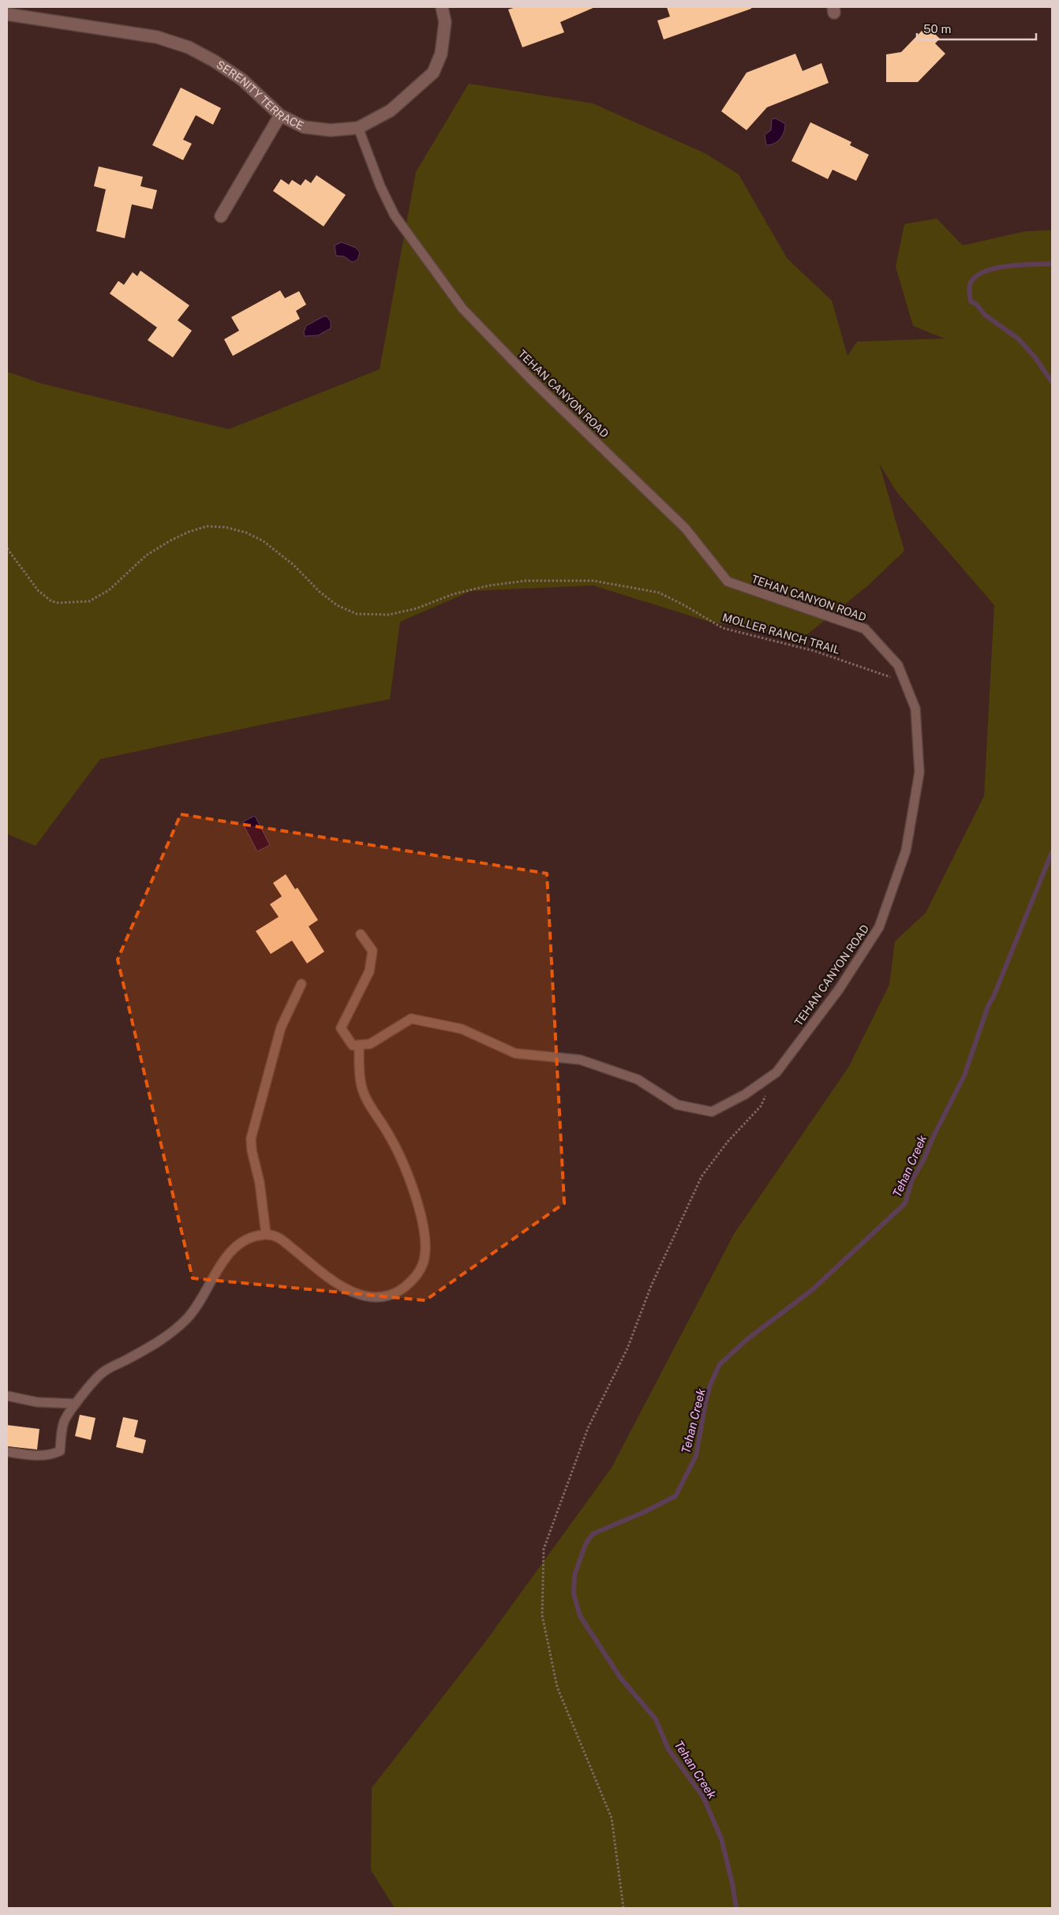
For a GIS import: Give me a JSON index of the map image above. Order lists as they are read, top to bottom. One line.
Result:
{"streets":{"street":["SERENITY TERRACE"],"lane":["TEHAN CANYON ROAD"],"path":["MOLLER RANCH TRAIL"]},"crossings":[["SERENITY TERRACE","TEHAN CANYON ROAD"],["TEHAN CANYON ROAD","MOLLER RANCH TRAIL"]],"water":["Tehan Creek"],"scale_bar":"50 m"}
